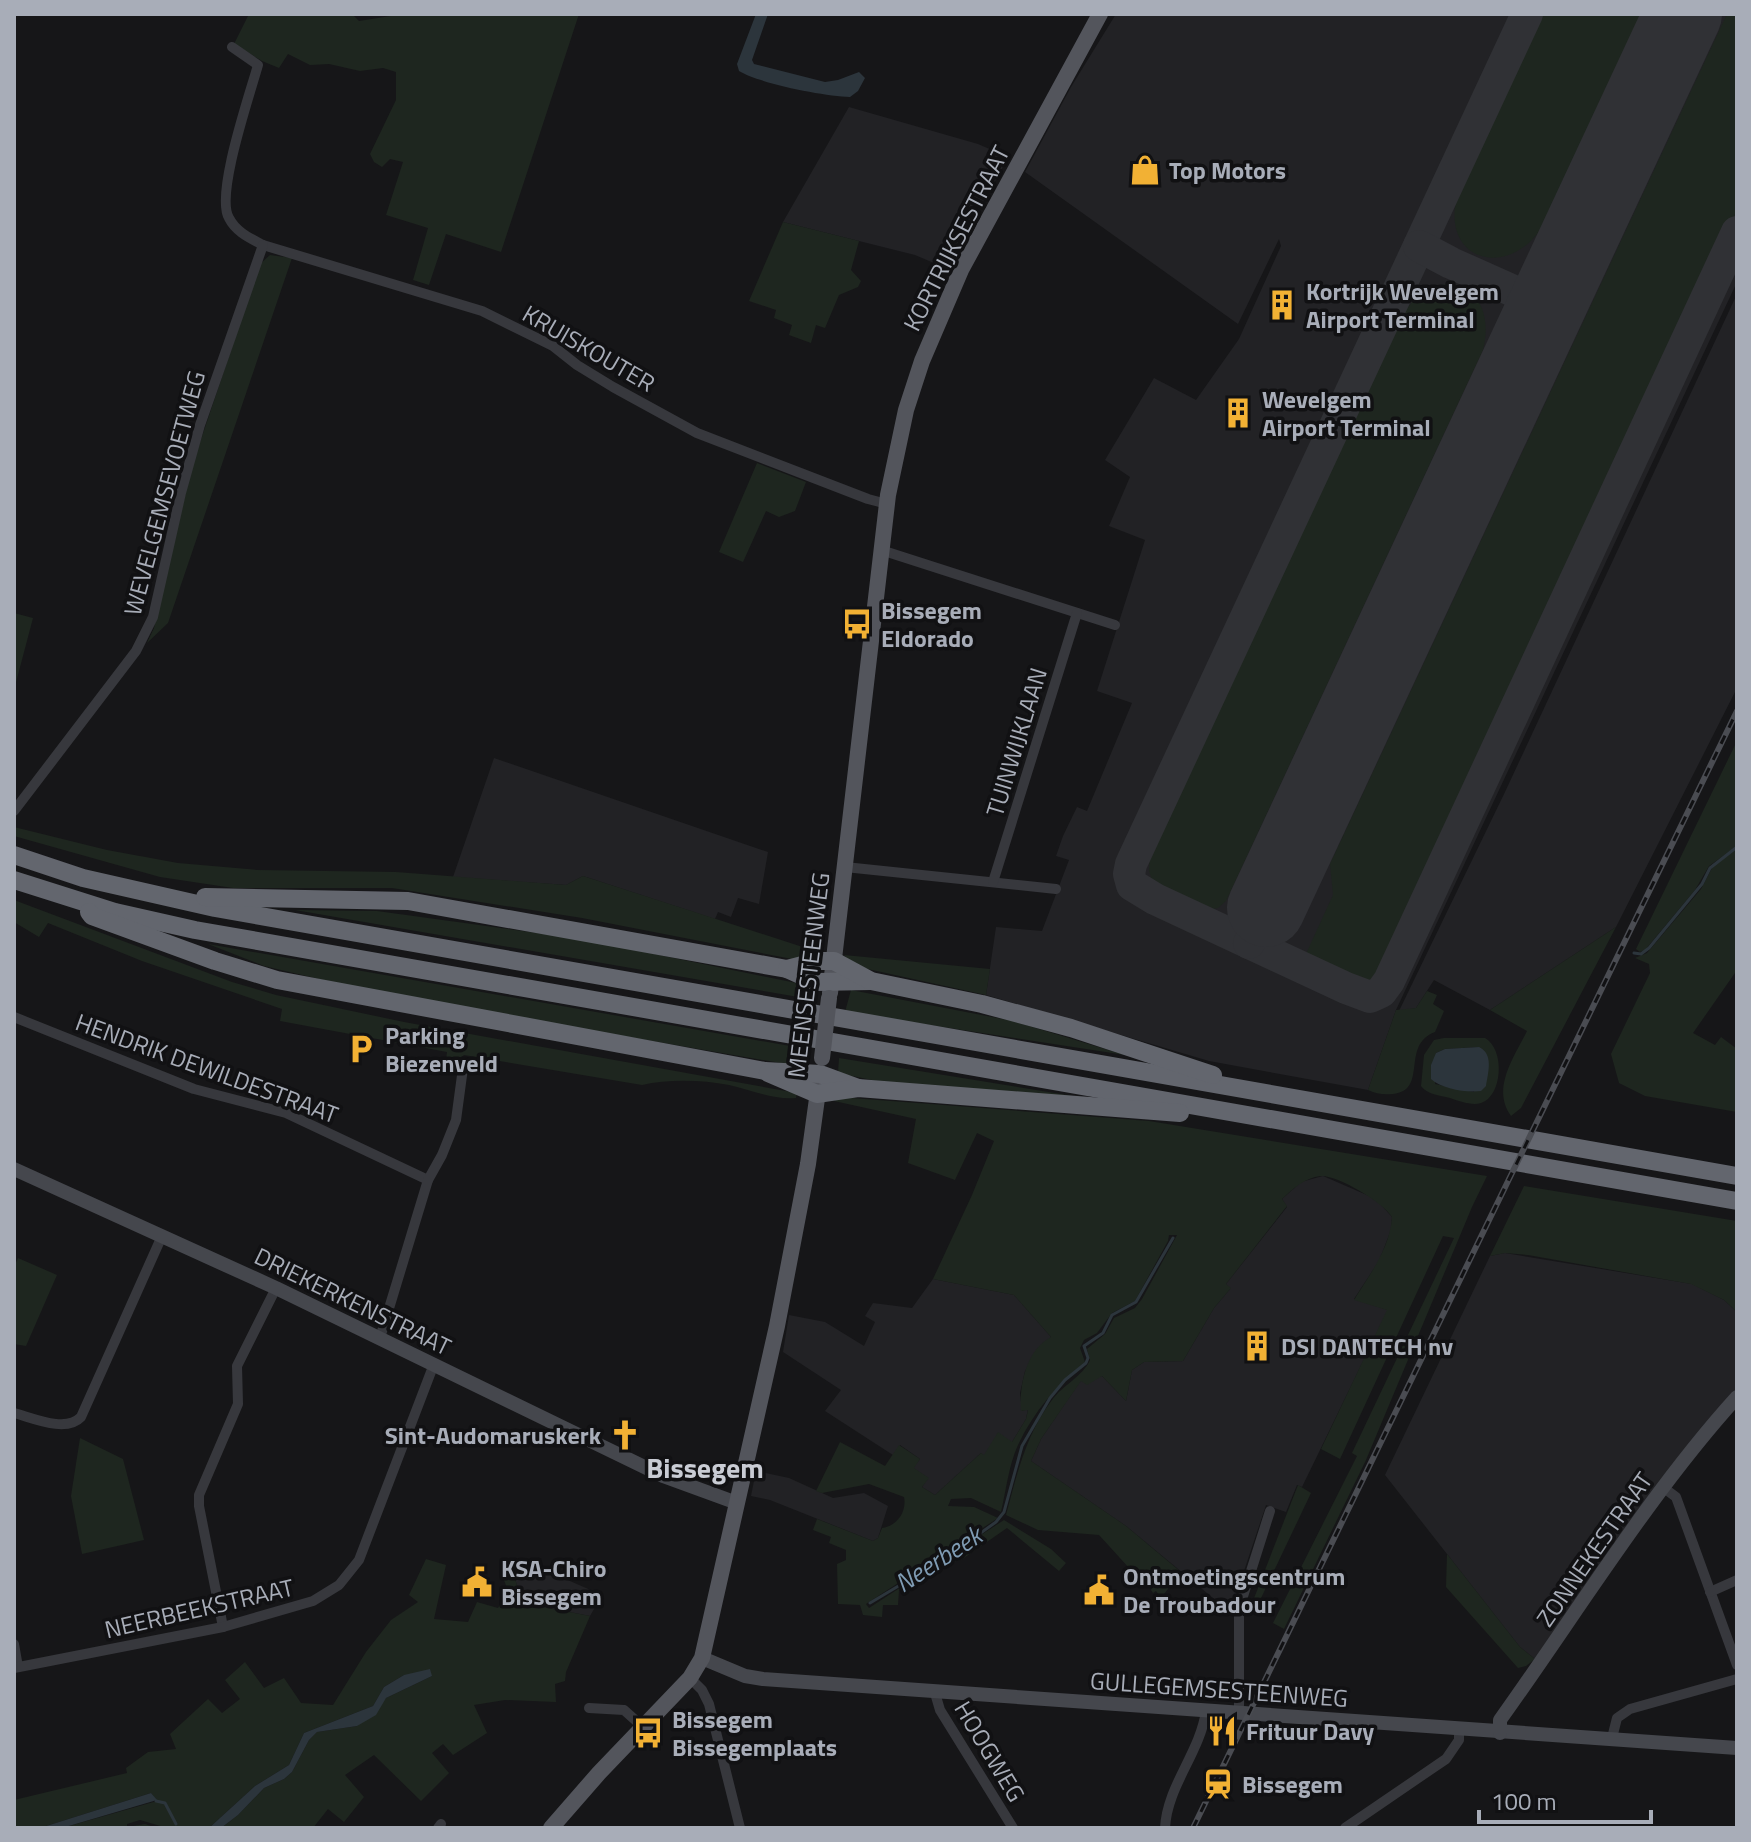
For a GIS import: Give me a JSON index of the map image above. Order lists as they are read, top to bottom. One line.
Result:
{"streets":{"main road":["KORTRIJKSESTRAAT","MEENSESTEENWEG"],"street":["KRUISKOUTER","WEVELGEMSEVOETWEG","TUINWIJKLAAN","HENDRIK DEWILDESTRAAT","DRIEKERKENSTRAAT","ZONNEKESTRAAT","NEERBEEKSTRAAT","GULLEGEMSESTEENWEG","HOOGWEG"]},"crossings":[["KORTRIJKSESTRAAT","KRUISKOUTER"],["KORTRIJKSESTRAAT","MEENSESTEENWEG"],["KRUISKOUTER","WEVELGEMSEVOETWEG"],["KRUISKOUTER","MEENSESTEENWEG"],["MEENSESTEENWEG","DRIEKERKENSTRAAT"],["DRIEKERKENSTRAAT","NEERBEEKSTRAAT"],["ZONNEKESTRAAT","GULLEGEMSESTEENWEG"],["GULLEGEMSESTEENWEG","HOOGWEG"]],"districts":["Bissegem"],"water":["Neerbeek"],"places":{"shop":["Top Motors"],"building":["Kortrijk Wevelgem Airport Terminal","Wevelgem Airport Terminal","DSI DANTECH nv"],"bus stop":["Bissegem Eldorado","Bissegem Bissegemplaats"],"parking":["Parking Biezenveld"],"church":["Sint-Audomaruskerk"],"public building":["KSA-Chiro Bissegem","Ontmoetingscentrum De Troubadour"],"restaurant":["Frituur Davy"],"station":["Bissegem"]},"scale_bar":"100 m"}
